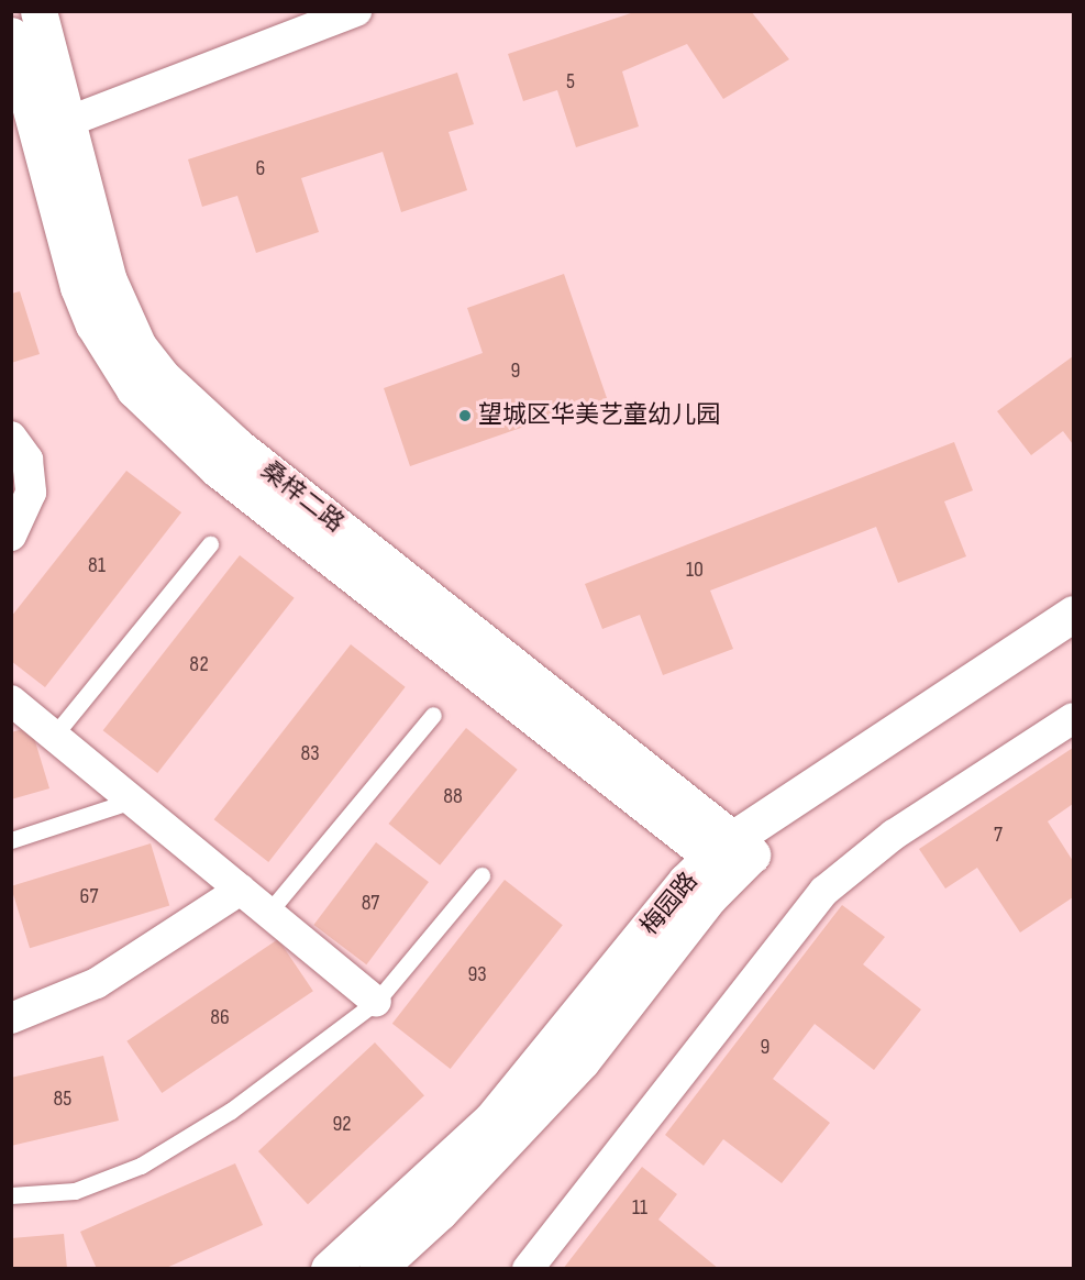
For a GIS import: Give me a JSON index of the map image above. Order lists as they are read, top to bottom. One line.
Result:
{"streets":{"street":["桑梓二路","梅园路"]},"crossings":[["桑梓二路","梅园路"]],"places":["望城区华美艺童幼儿园"],"house_numbers":["5","6","9","81","10","82","83","88","7","67","87","93","86","9","85","92","11"]}
